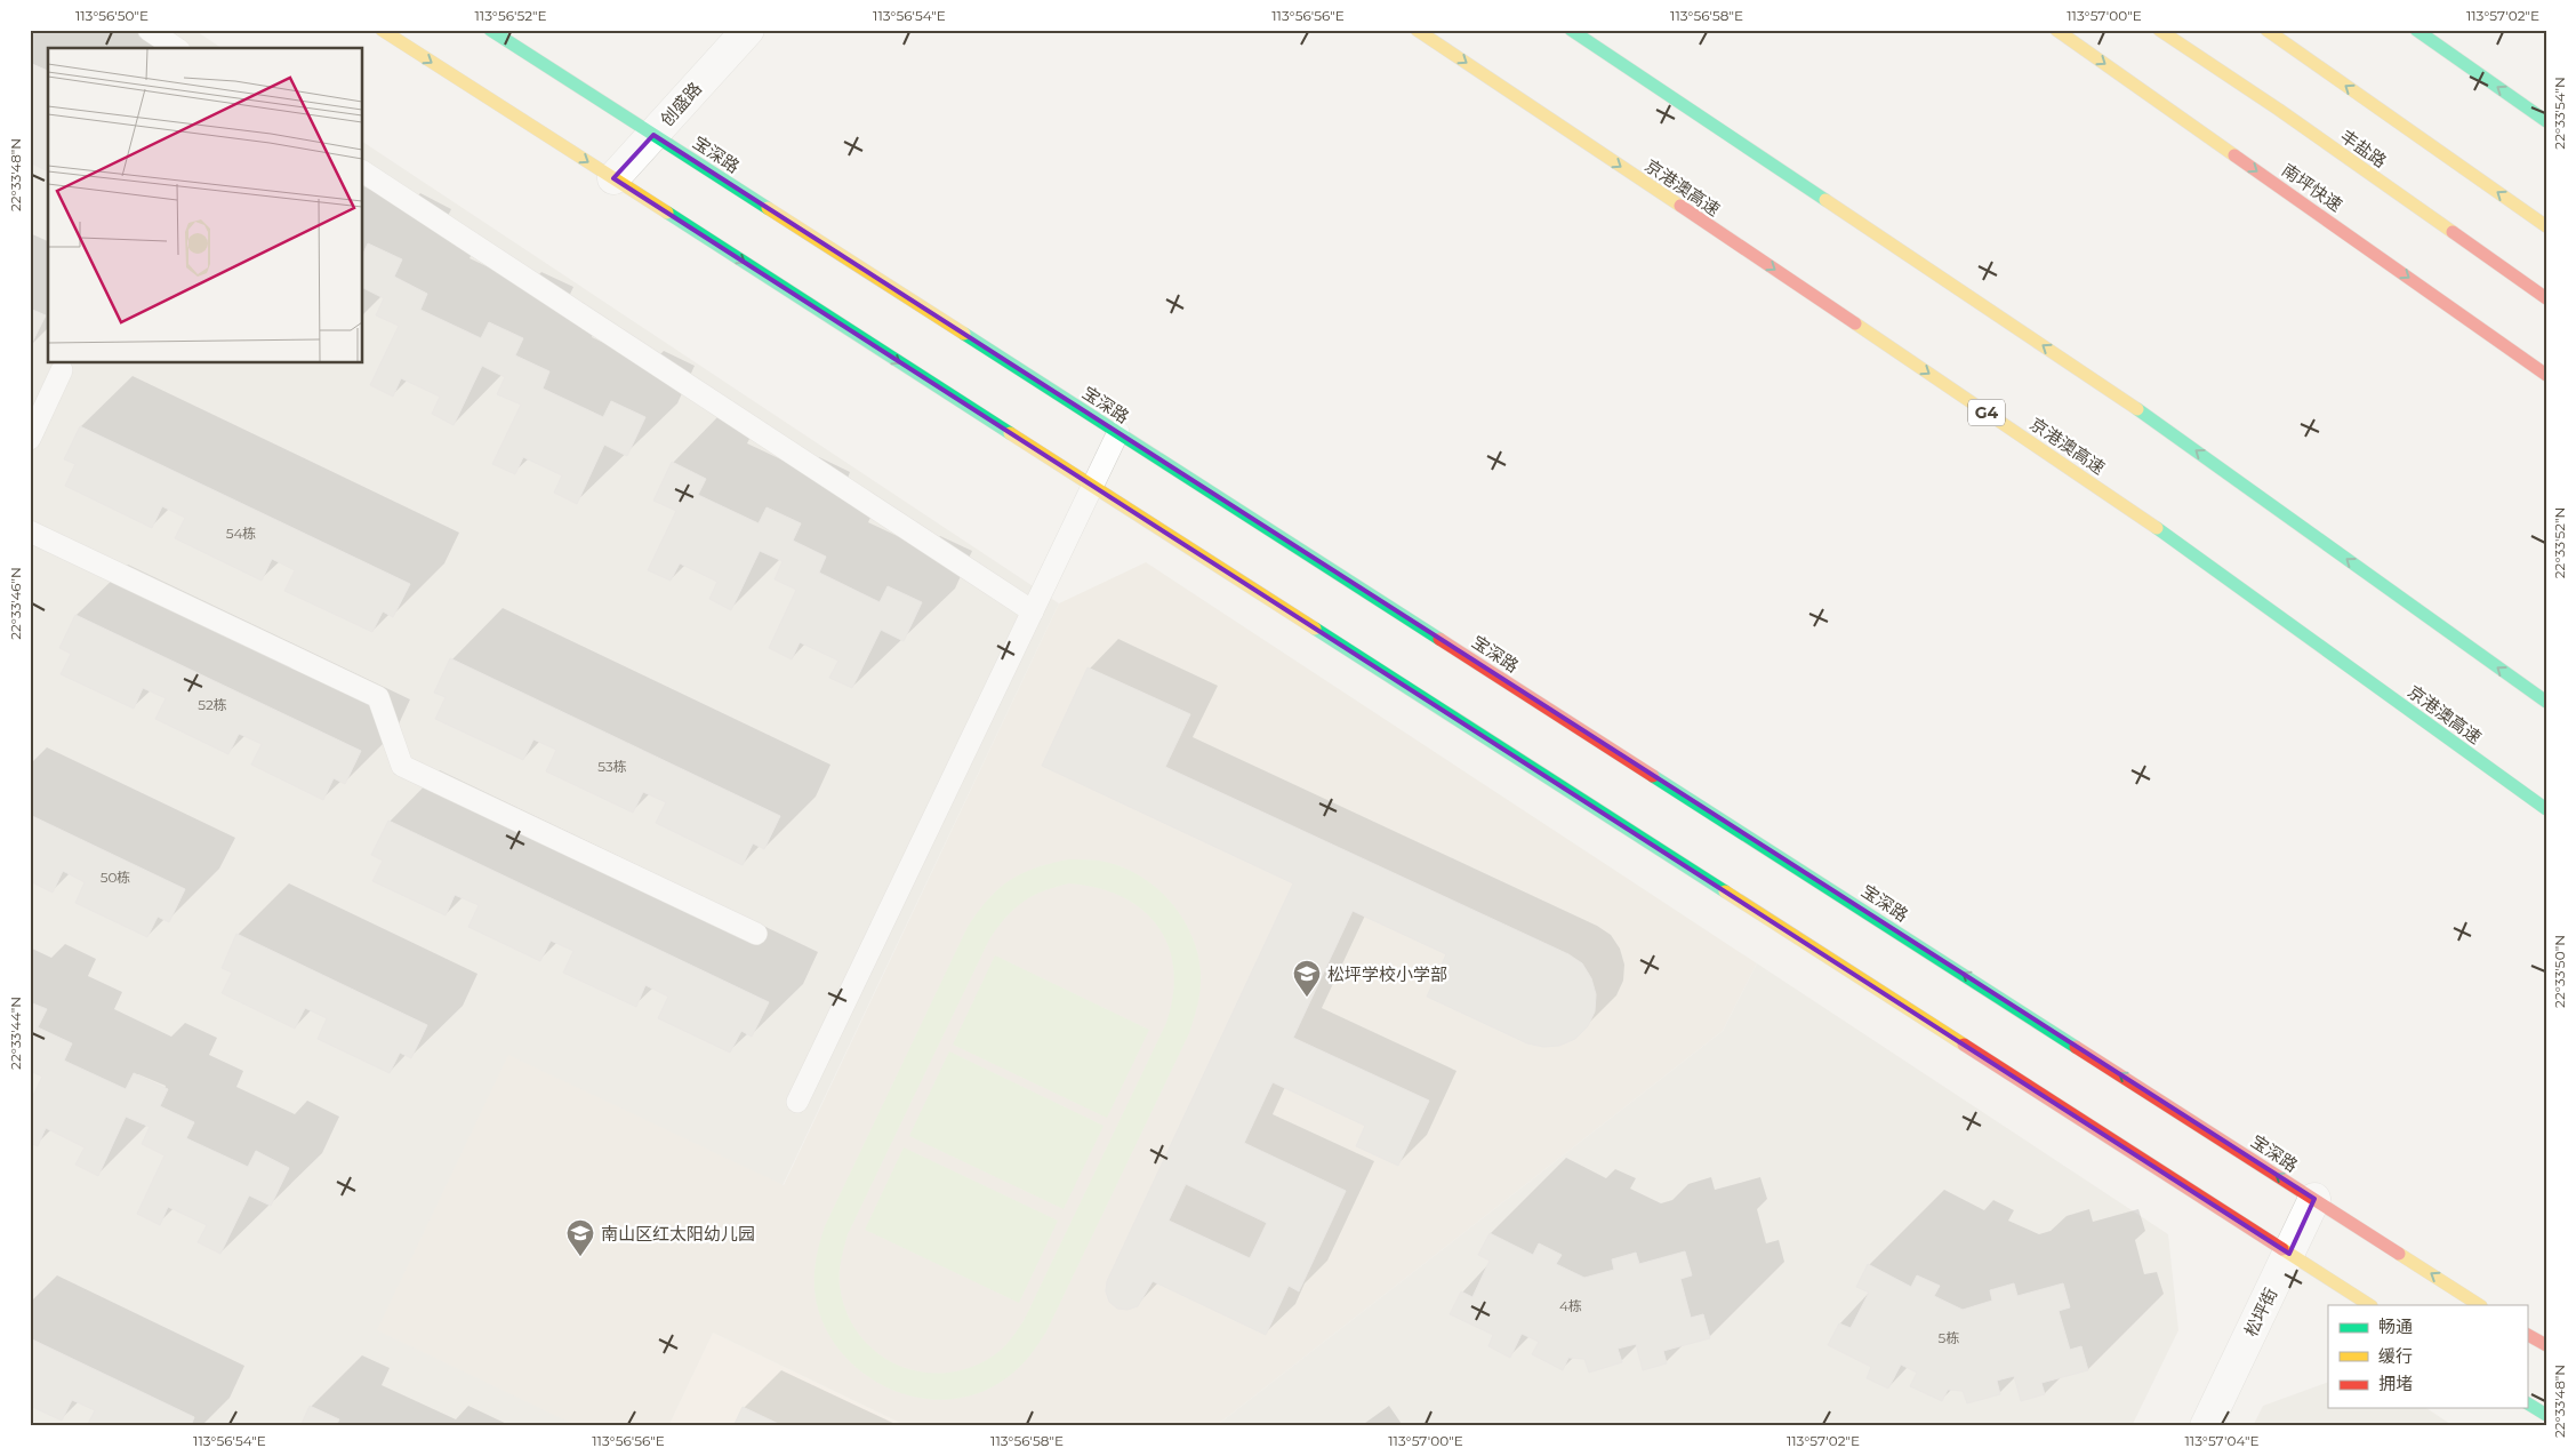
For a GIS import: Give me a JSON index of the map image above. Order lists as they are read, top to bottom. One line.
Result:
{"streets":{"main road":["丰盐路","宝深路","京港澳高速","南坪快速","G4"],"street":["创盛路","松坪街"]},"crossings":[["创盛路","宝深路"],["宝深路","松坪街"]],"one_way":["南坪快速"],"places":{"school or university":["松坪学校小学部","南山区红太阳幼儿园"]},"house_numbers":["54栋","52栋","53栋","50栋","4栋","5栋"],"legend":["畅通","缓行","拥堵"],"coordinates":["113°56'50\"E","113°56'52\"E","113°56'54\"E","113°56'56\"E","113°56'58\"E","113°57'00\"E","113°57'02\"E","22°33'54\"N","22°33'48\"N","22°33'52\"N","22°33'46\"N","22°33'50\"N","22°33'44\"N","113°57'04\"E"]}
